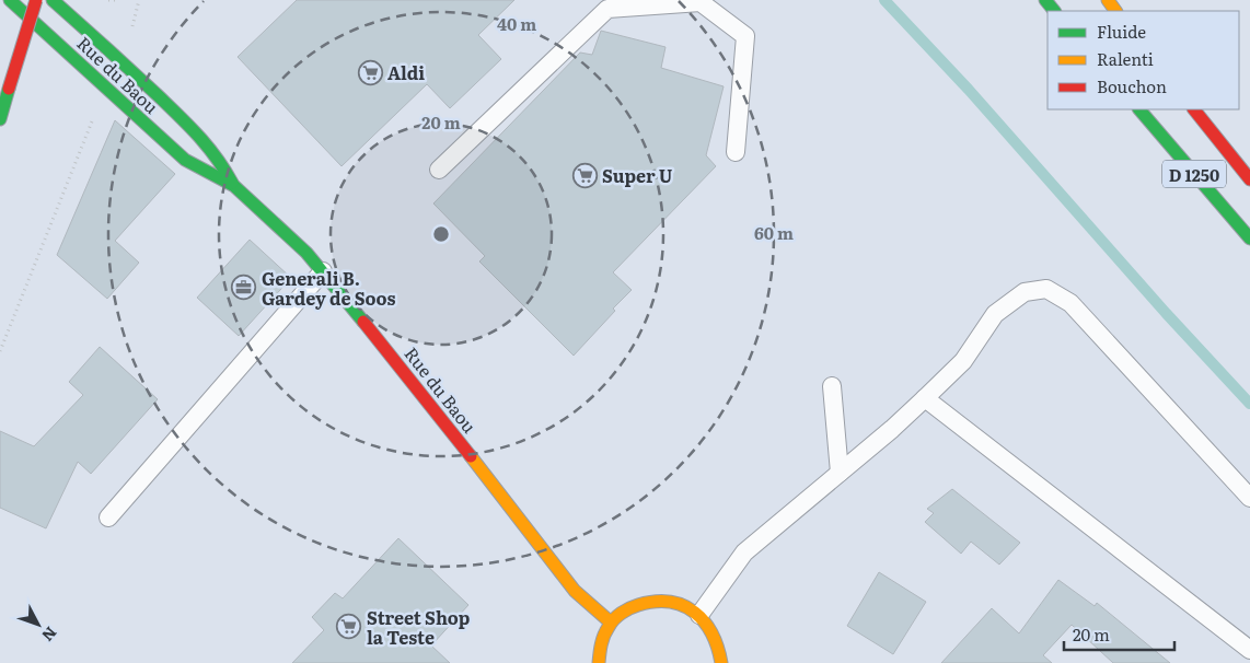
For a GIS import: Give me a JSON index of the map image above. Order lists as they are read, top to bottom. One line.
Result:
{"streets":{"street":["Rue du Baou","D 1250"]},"places":{"supermarket":["Aldi","Super U","Street Shop la Teste"],"office":["Generali B. Gardey de Soos"]},"legend":["Fluide","Ralenti","Bouchon"],"scale_bar":"20 m","north":"bottom right","rings":["40 m","20 m","60 m"]}
